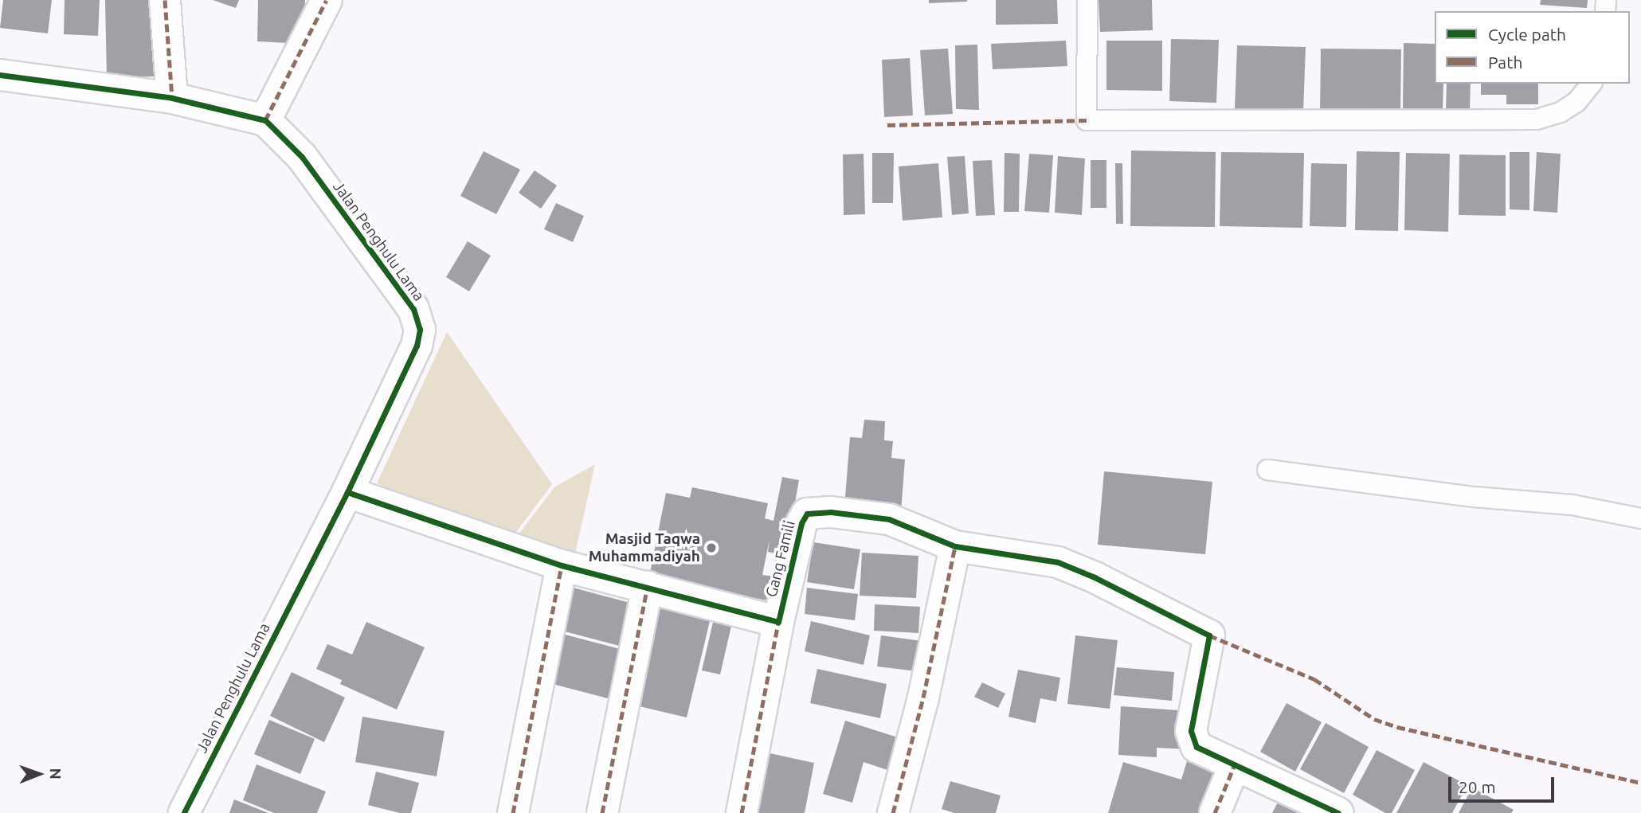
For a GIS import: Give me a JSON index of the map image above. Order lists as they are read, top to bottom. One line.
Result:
{"streets":{"street":["Jalan Penghulu Lama","Gang Famili"]},"crossings":[["Jalan Penghulu Lama","Gang Famili"]],"places":["Masjid Taqwa Muhammadiyah"],"legend":["Cycle path","Path"],"scale_bar":"20 m","north":"right"}
